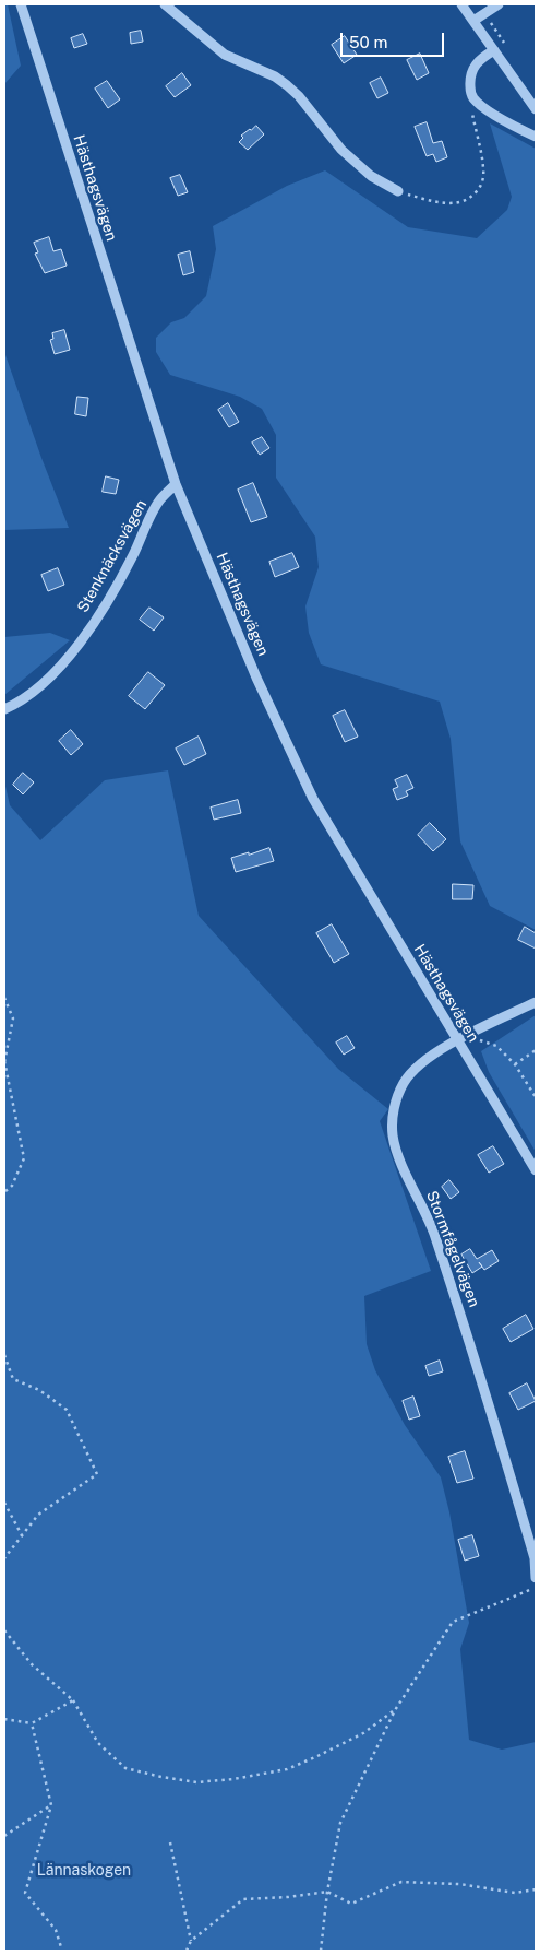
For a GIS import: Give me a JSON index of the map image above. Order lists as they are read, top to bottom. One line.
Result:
{"streets":{"street":["Hästhagsvägen","Stenknäcksvägen","Stormfågelvägen"]},"crossings":[["Hästhagsvägen","Stenknäcksvägen"],["Hästhagsvägen","Stormfågelvägen"]],"parks":["Lännaskogen"],"scale_bar":"50 m"}
